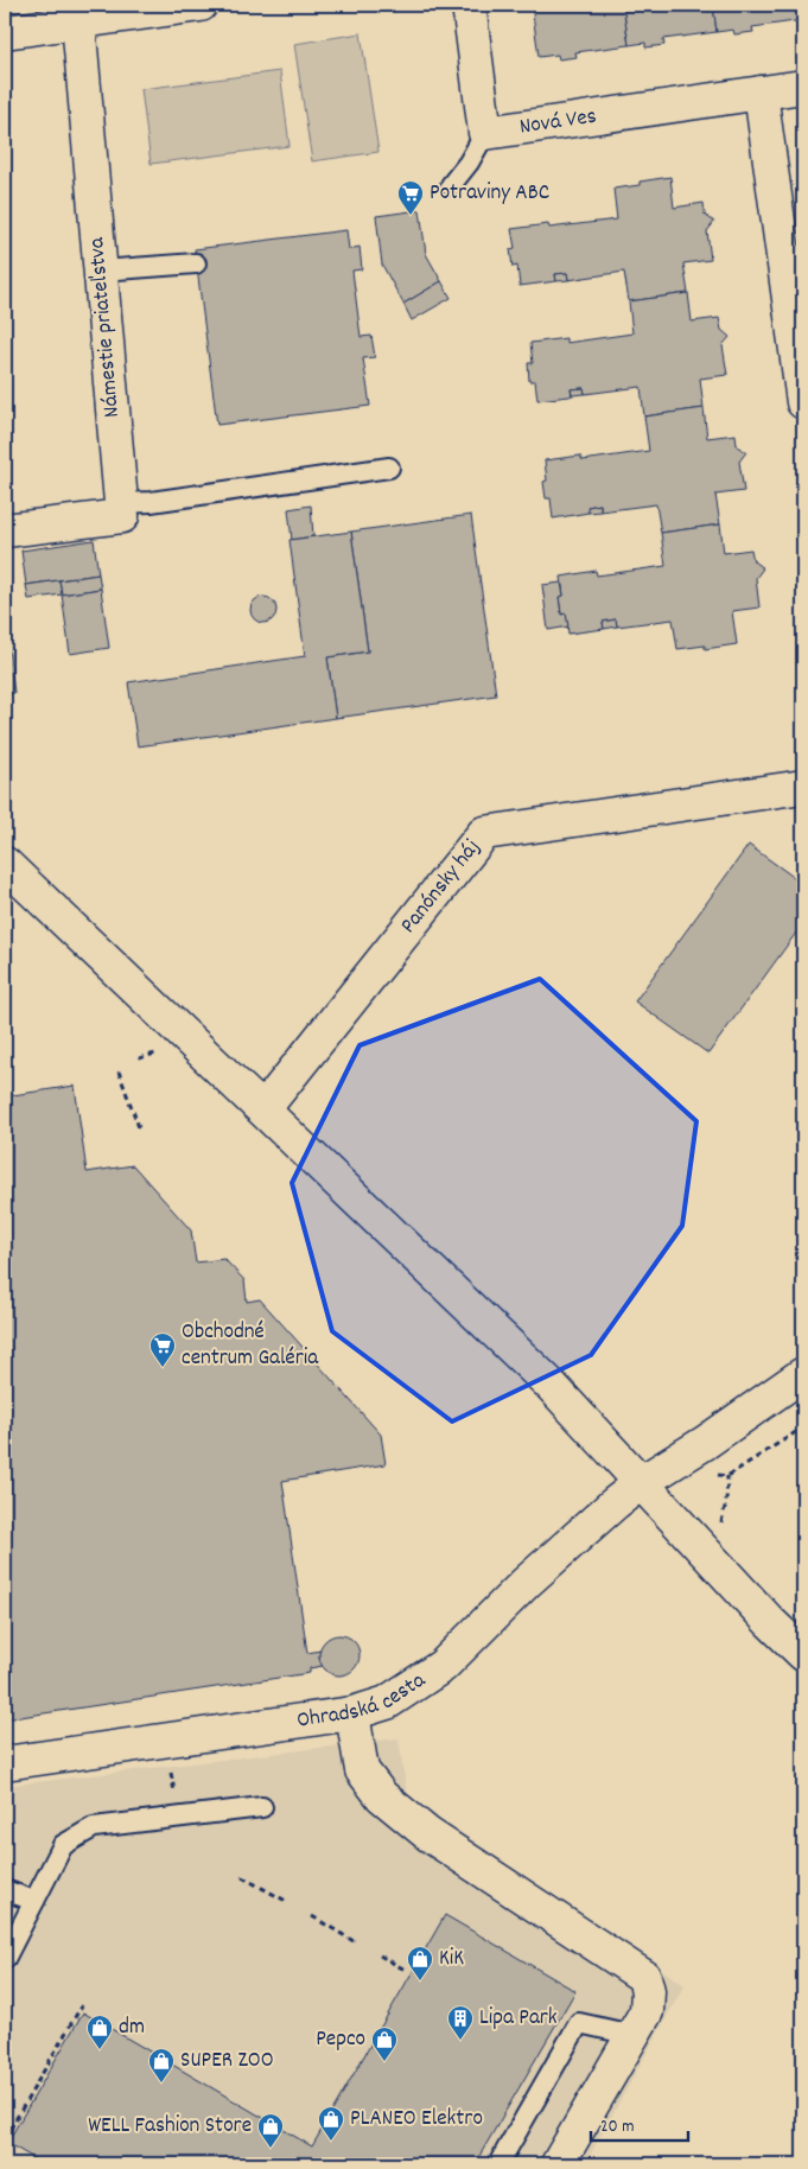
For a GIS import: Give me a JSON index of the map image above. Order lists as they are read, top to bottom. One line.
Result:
{"streets":{"street":["Nová Ves","Námestie priateľstva","Panónsky háj","Ohradská cesta"]},"places":{"supermarket":["Potraviny ABC","Obchodné centrum Galéria"],"shop":["KiK","dm","Pepco","SUPER ZOO","PLANEO Elektro","WELL Fashion Store"],"building":["Lipa Park"]},"scale_bar":"20 m"}
